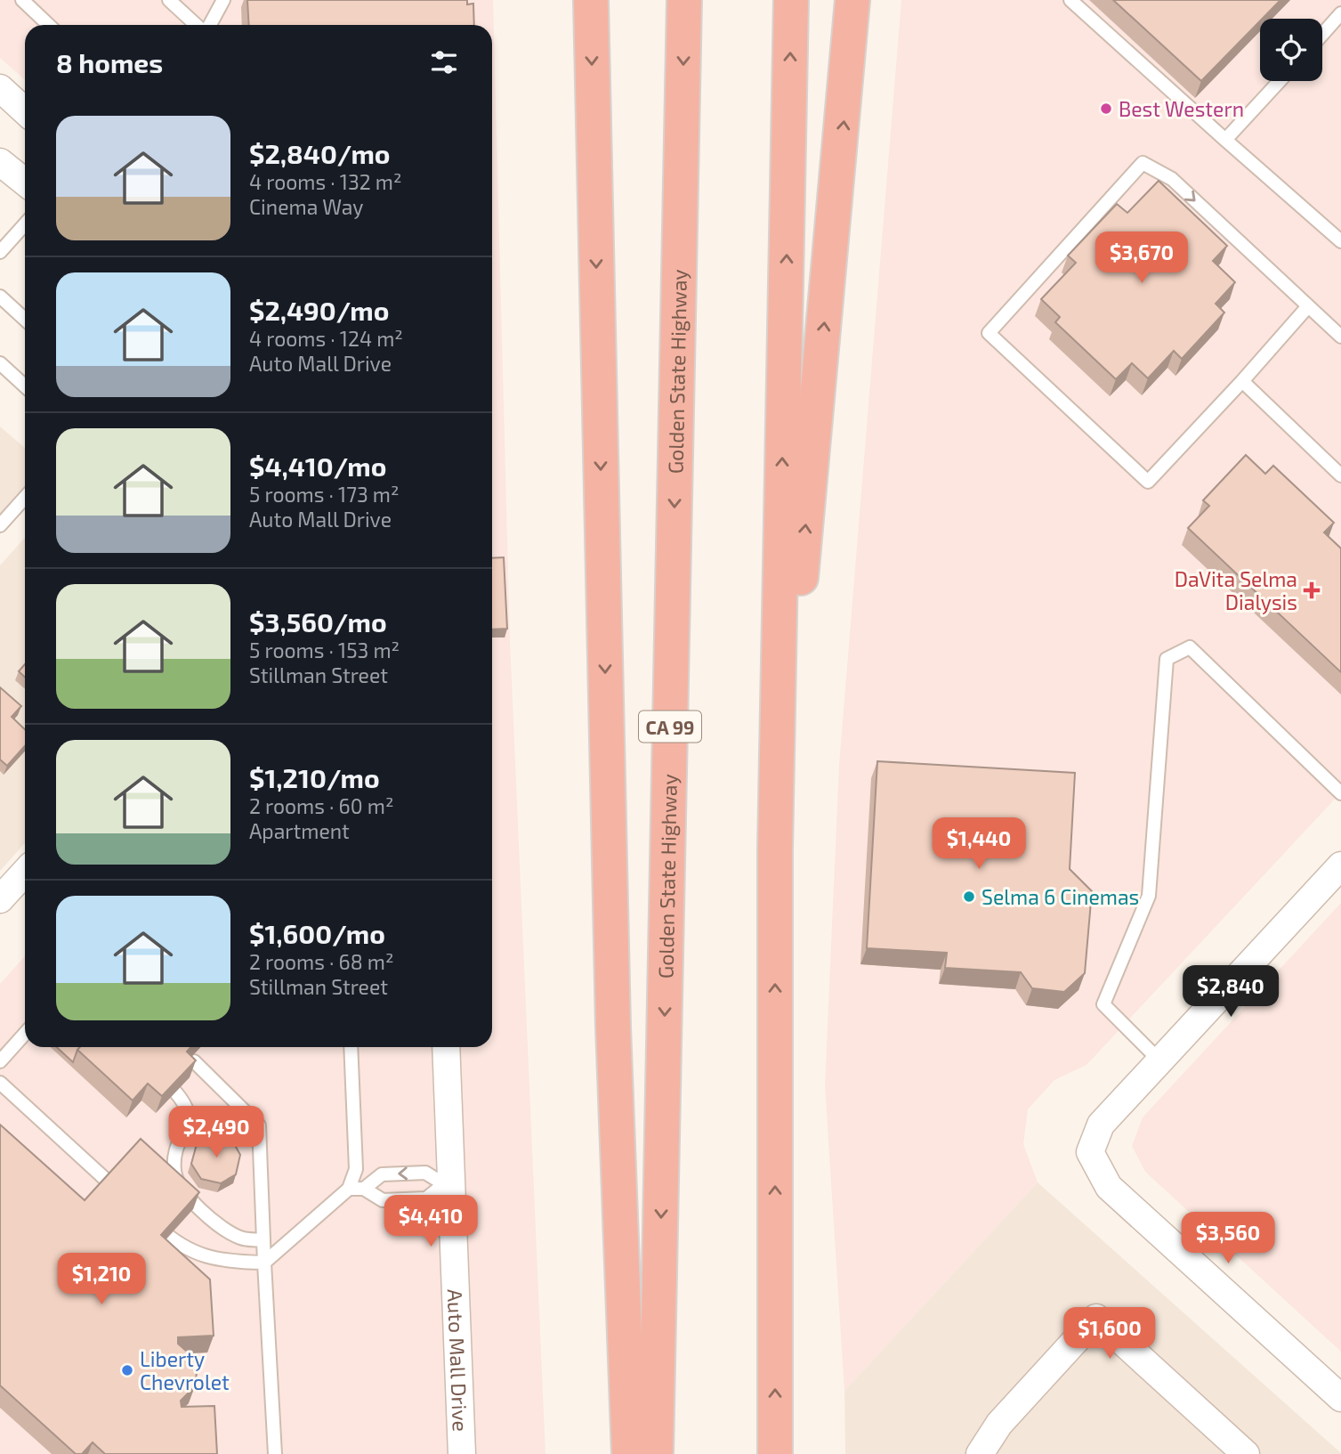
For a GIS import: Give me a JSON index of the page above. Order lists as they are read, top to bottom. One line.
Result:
{"streets":{"highway":["Golden State Highway","CA 99"],"street":["Auto Mall Drive"]},"places":{"other":["Best Western","Selma 6 Cinemas","Liberty Chevrolet"],"health":["DaVita Selma Dialysis"]},"page":{"heading":"8 homes","list":[{"name":"$2,840/mo","note":"4 rooms · 132 m² · Cinema Way"},{"name":"$2,490/mo","note":"4 rooms · 124 m² · Auto Mall Drive"},{"name":"$4,410/mo","note":"5 rooms · 173 m² · Auto Mall Drive"},{"name":"$3,560/mo","note":"5 rooms · 153 m² · Stillman Street"},{"name":"$1,210/mo","note":"2 rooms · 60 m² · Apartment"},{"name":"$1,600/mo","note":"2 rooms · 68 m² · Stillman Street"}],"price":["$3,670","$1,440","$2,840","$2,490","$4,410","$3,560","$1,210","$1,600"]}}
